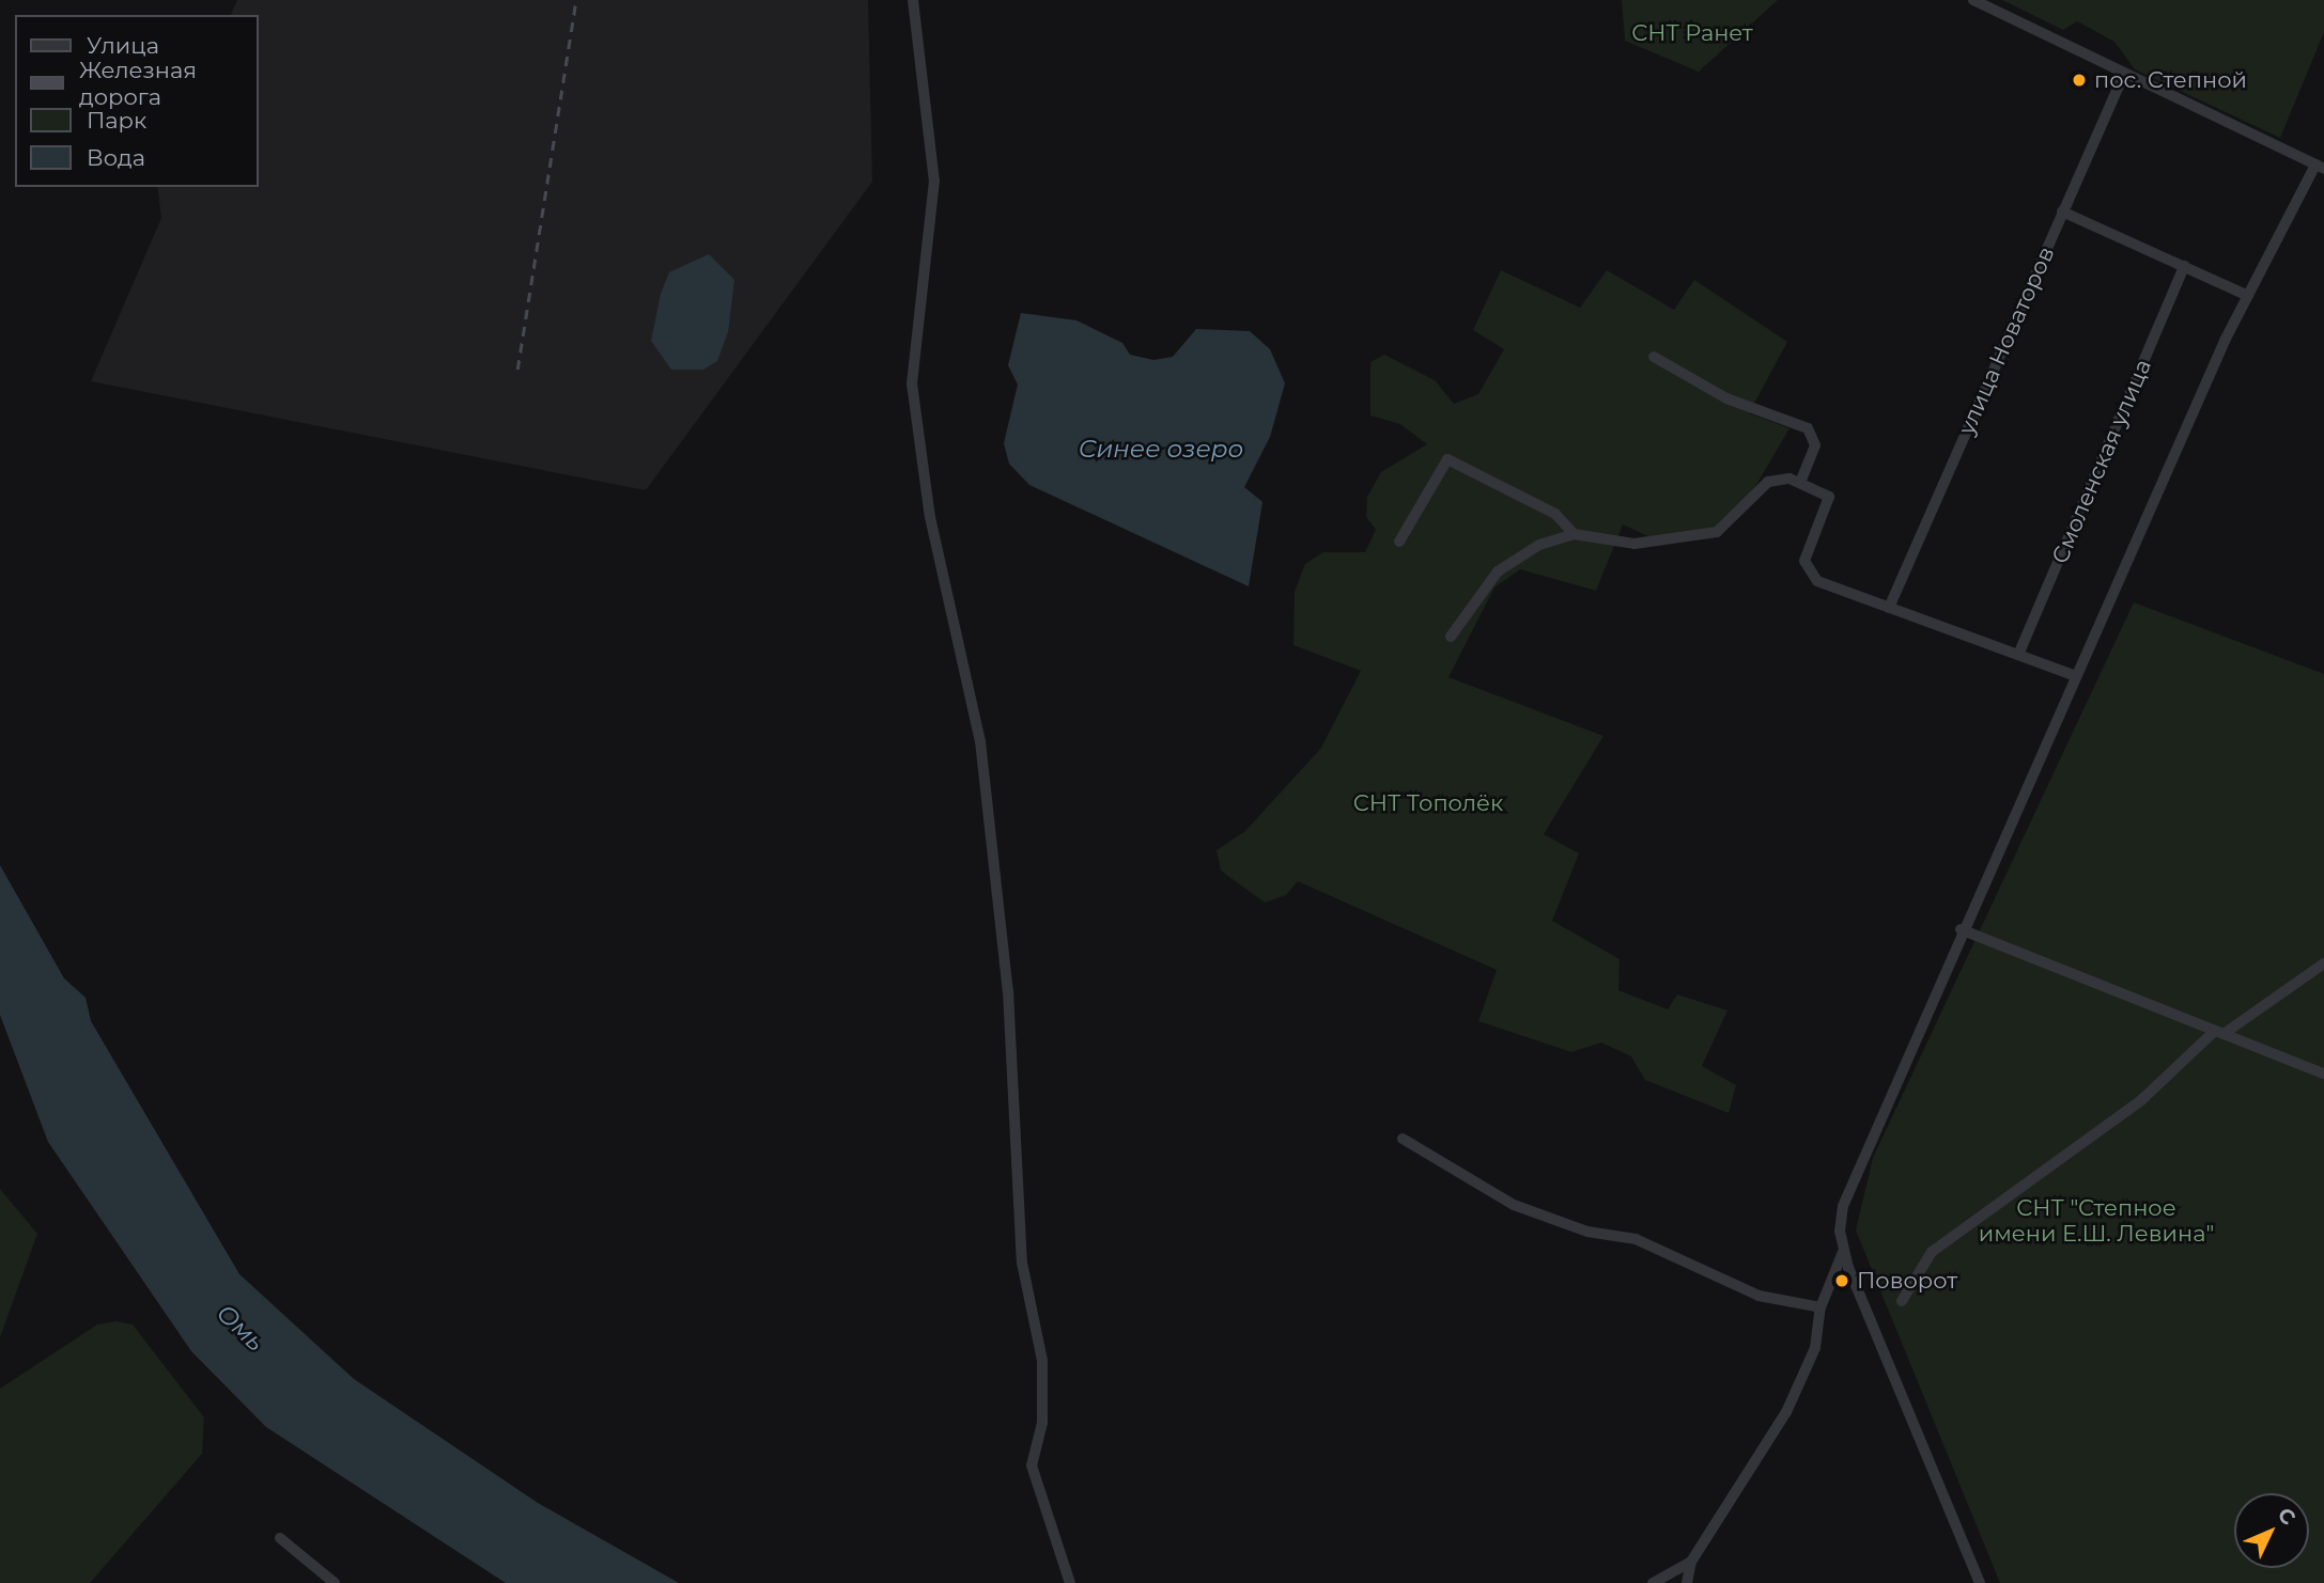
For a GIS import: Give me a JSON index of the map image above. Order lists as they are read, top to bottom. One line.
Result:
{"streets":{"street":["улица Новаторов","Смоленская улица"]},"water":["Синее озеро","Омь"],"parks":["СНТ Ранет","СНТ Тополёк","СНТ \"Степное имени Е.Ш. Левина\""],"places":["пос. Степной","Поворот"],"legend":["Улица","Железная дорога","Парк","Вода"],"north":"top right"}
